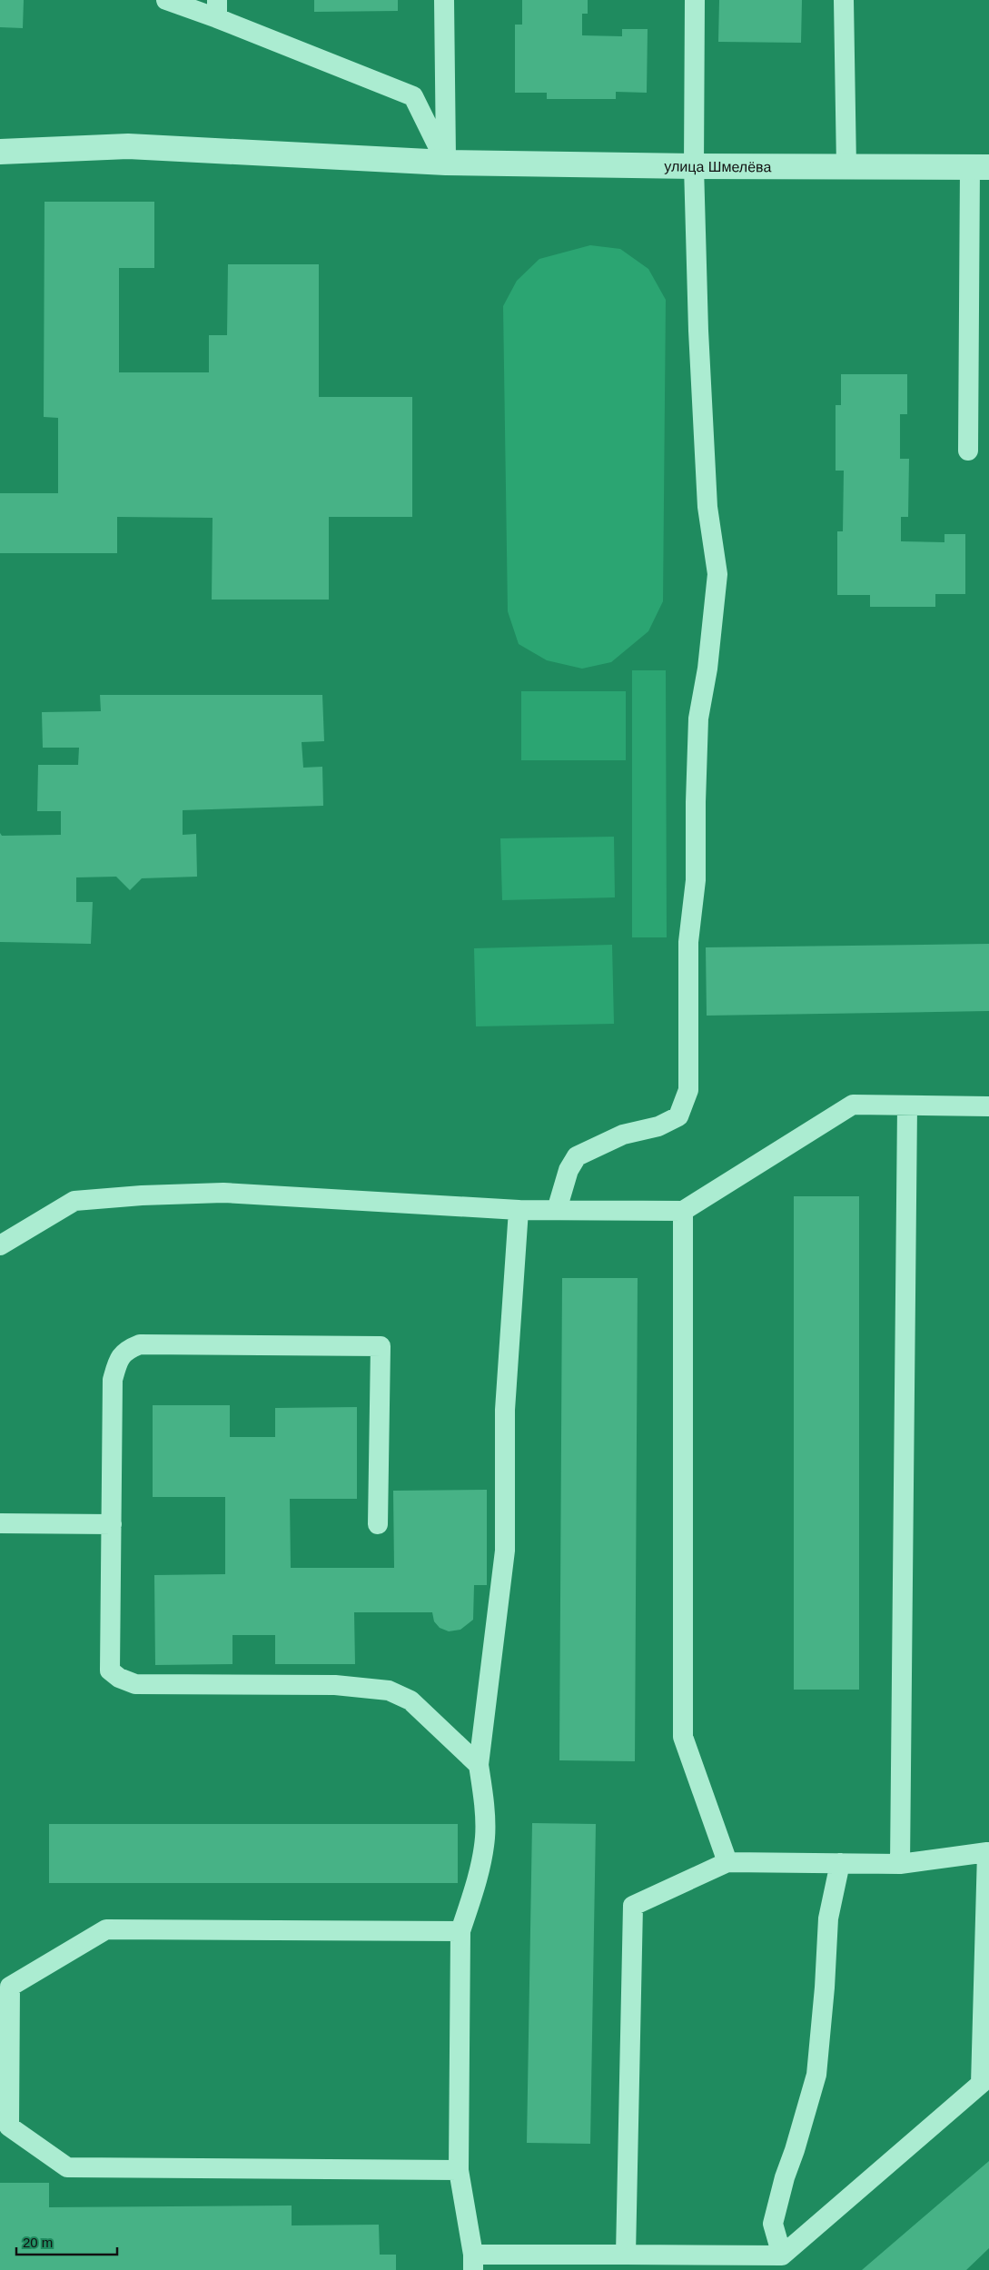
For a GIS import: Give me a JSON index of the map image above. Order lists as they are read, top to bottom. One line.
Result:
{"streets":{"street":["улица Шмелёва"]},"scale_bar":"20 m"}
